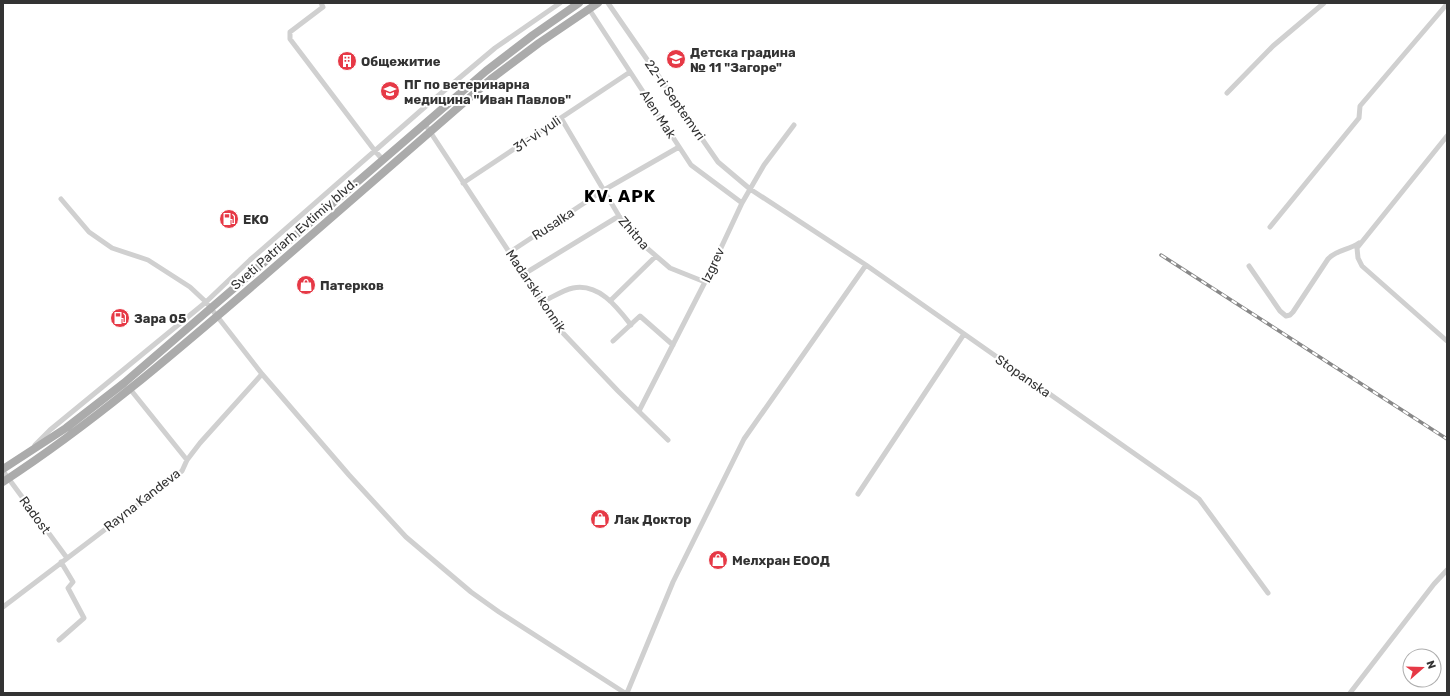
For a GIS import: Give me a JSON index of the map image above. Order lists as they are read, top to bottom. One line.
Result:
{"streets":{"main road":["Sveti Patriarh Evtimiy blvd."],"street":["22-ri Septemvri","Alen Mak","31-vi yuli","Rusalka","Zhitna","Izgrev","Madarski konnik","Stopanska","Rayna Kandeva","Radost"]},"crossings":[["22-ri Septemvri","Izgrev"],["22-ri Septemvri","Stopanska"],["Alen Mak","31-vi yuli"],["Alen Mak","Rusalka"],["Alen Mak","Sveti Patriarh Evtimiy blvd."],["Alen Mak","Izgrev"],["31-vi yuli","Zhitna"],["31-vi yuli","Madarski konnik"],["Rusalka","Zhitna"],["Rusalka","Madarski konnik"],["Zhitna","Izgrev"],["Sveti Patriarh Evtimiy blvd.","Madarski konnik"],["Sveti Patriarh Evtimiy blvd.","Radost"],["Izgrev","Madarski konnik"],["Izgrev","Stopanska"],["Rayna Kandeva","Radost"]],"districts":["KV. APK"],"places":{"school or university":["Детска градина № 11 \"Загоре\"","ПГ по ветеринарна медицина \"Иван Павлов\""],"building":["Общежитие"],"fuel station":["EKO","Зара 05"],"shop":["Патерков","Лак Доктор","Мелхран ЕООД"]},"north":"right"}
